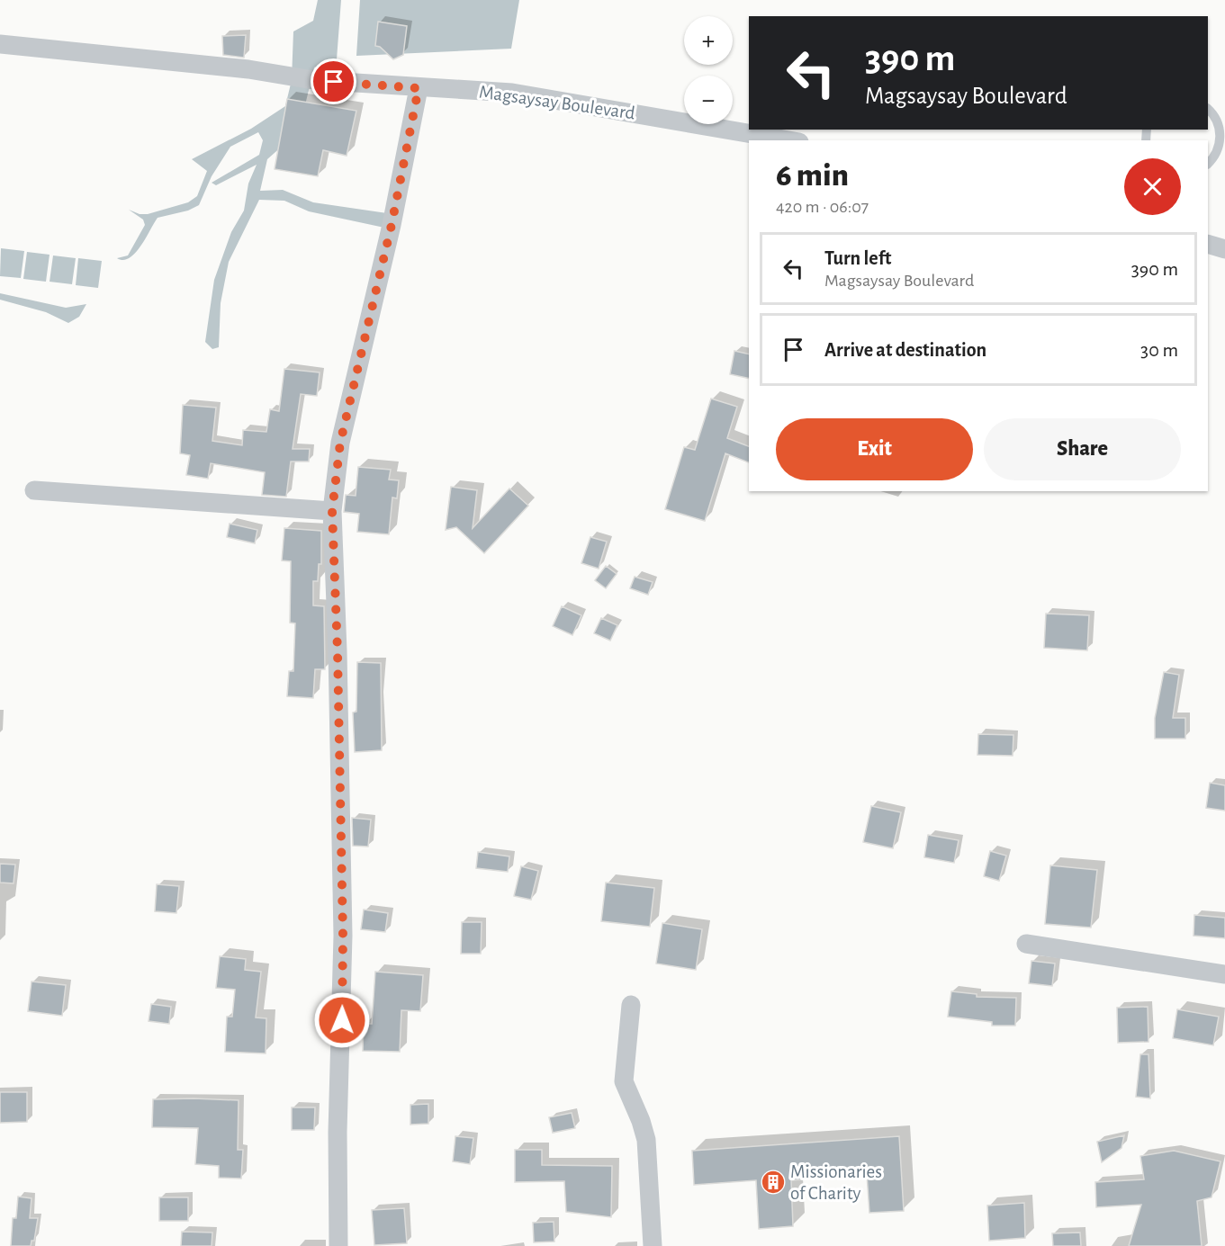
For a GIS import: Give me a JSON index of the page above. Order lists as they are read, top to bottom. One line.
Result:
{"streets":{"street":["Magsaysay Boulevard"]},"places":{"building":["Missionaries of Charity"]},"page":{"map_buttons":["+","−"],"turn":["390 m","Magsaysay Boulevard"],"heading":["6 min","420 m · 06:07"],"list":[{"name":"Turn left","note":"Magsaysay Boulevard","value":"390 m"},{"name":"Arrive at destination","value":"30 m"}],"buttons":["Exit","Share"]}}
